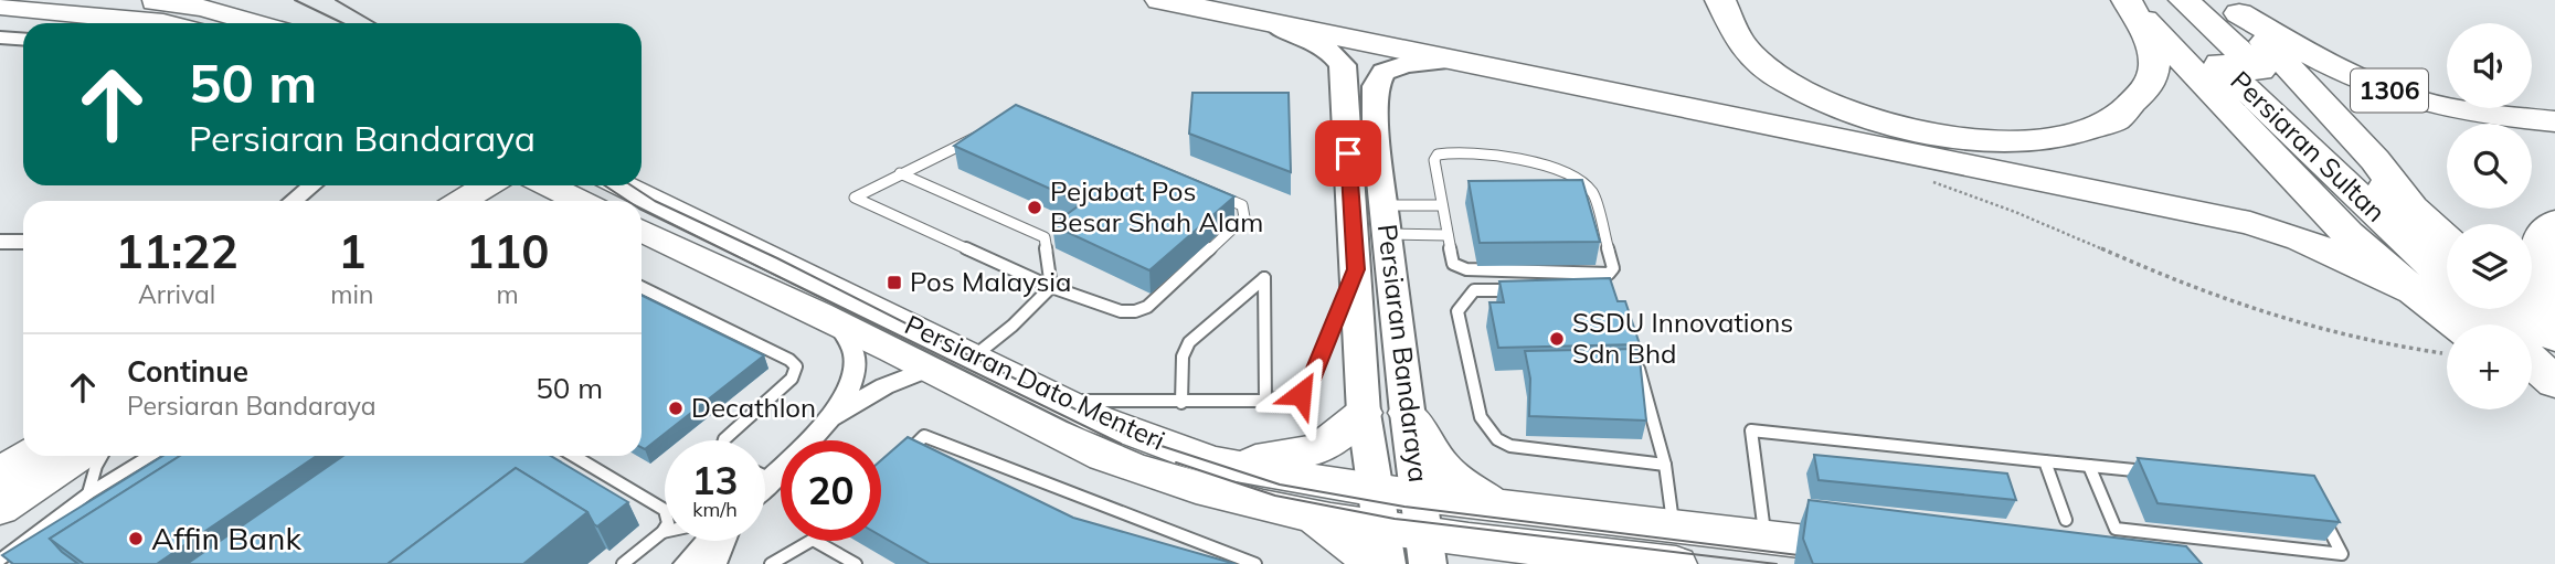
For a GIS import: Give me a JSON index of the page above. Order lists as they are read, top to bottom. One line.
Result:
{"streets":{"highway":["1306","Persiaran Sultan"],"main road":["Persiaran Bandaraya","Persiaran Dato Menteri"]},"crossings":[["Persiaran Bandaraya","Persiaran Dato Menteri"]],"places":{"other":["Pejabat Pos Besar Shah Alam","SSDU Innovations Sdn Bhd","Decathlon","Affin Bank"],"transit":["Pos Malaysia"]},"page":{"map_buttons":"+","turn":["50 m","Persiaran Bandaraya"],"eta":["11:22","Arrival","1","min","110","m"],"list":[{"name":"Continue","note":"Persiaran Bandaraya","value":"50 m"}],"speed":"13 km/h","limit":"20"}}
